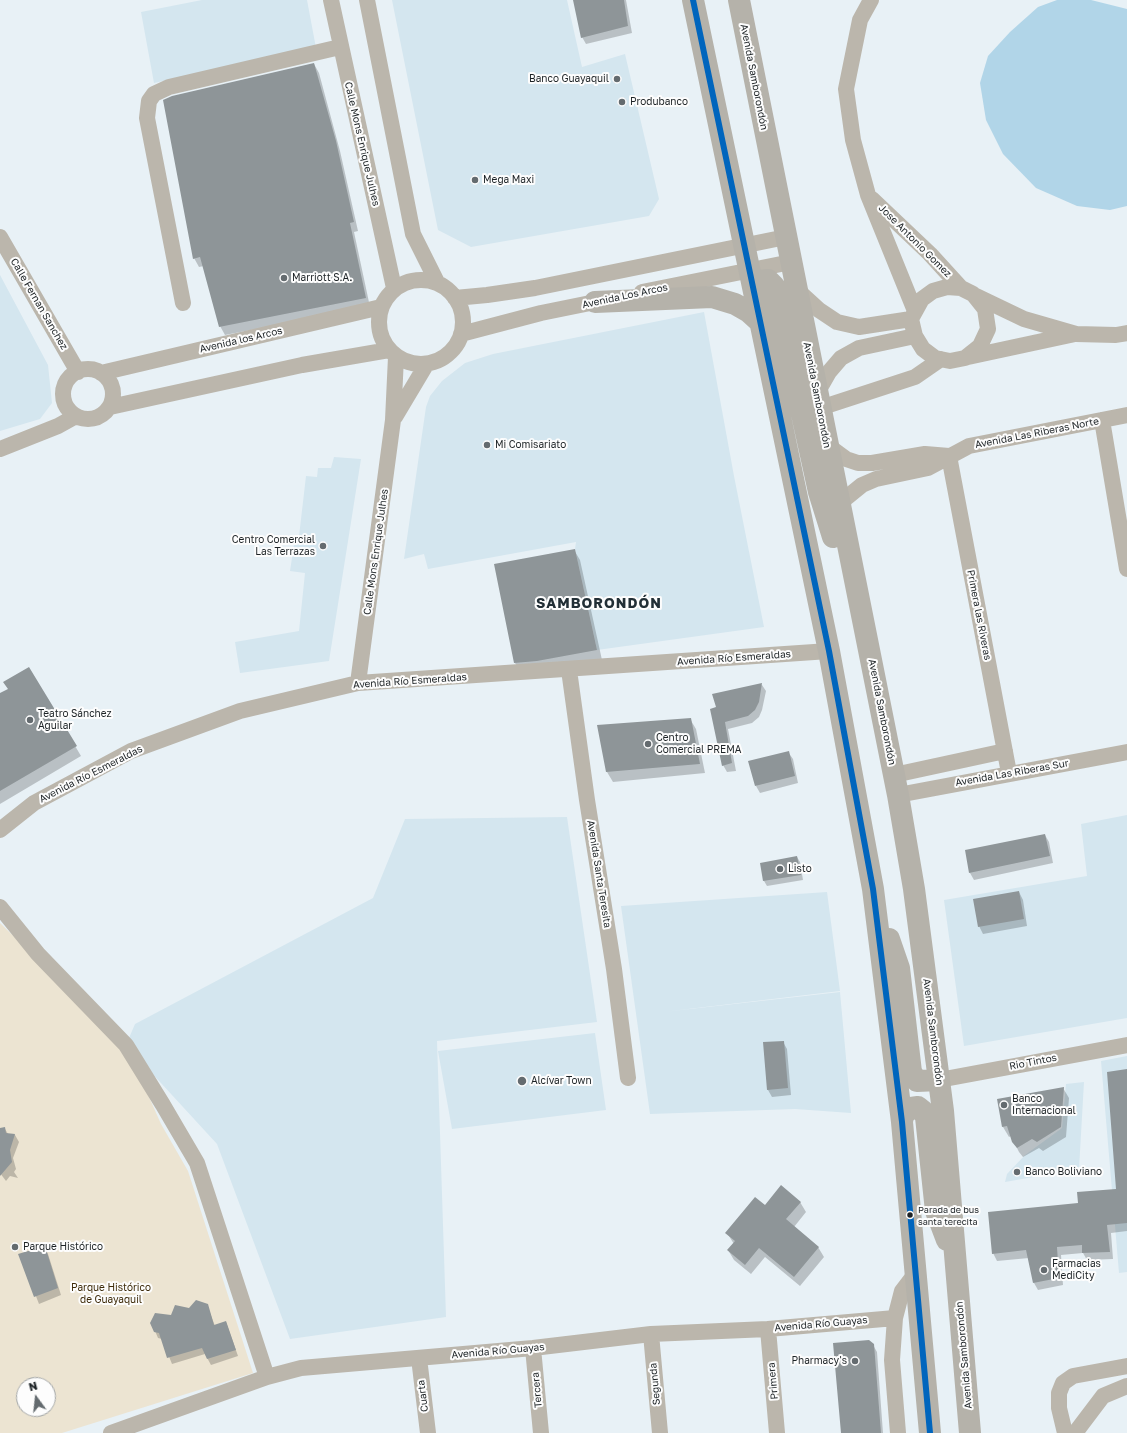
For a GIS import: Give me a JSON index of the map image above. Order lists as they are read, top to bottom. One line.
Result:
{"streets":{"highway":["Avenida Samborondón"],"street":["Calle Mons Enrique Julhes","Jose Antonio Gomez","Avenida Los Arcos","Calle Fernan Sanchez","Avenida los Arcos","Avenida Las Riberas Norte","Primera las Riveras","Avenida Río Esmeraldas","Avenida Las Riberas Sur","Avenida Santa Teresita","Rio Tintos","Avenida Río Guayas","Primera","Segunda","Tercera","Cuarta"]},"crossings":[["Avenida Samborondón","Avenida Los Arcos"],["Avenida Samborondón","Avenida Las Riberas Norte"],["Avenida Samborondón","Avenida Las Riberas Sur"],["Avenida Samborondón","Rio Tintos"],["Calle Mons Enrique Julhes","Avenida Los Arcos"],["Calle Mons Enrique Julhes","Avenida los Arcos"],["Calle Mons Enrique Julhes","Avenida Río Esmeraldas"],["Avenida Los Arcos","Avenida los Arcos"],["Calle Fernan Sanchez","Avenida los Arcos"],["Avenida Las Riberas Norte","Primera las Riveras"],["Primera las Riveras","Avenida Las Riberas Sur"],["Avenida Río Esmeraldas","Avenida Santa Teresita"],["Avenida Río Guayas","Primera"],["Avenida Río Guayas","Segunda"],["Avenida Río Guayas","Tercera"],["Avenida Río Guayas","Cuarta"]],"districts":["SAMBORONDÓN"],"parks":["Parque Histórico de Guayaquil"],"places":["Banco Guayaquil","Produbanco","Mega Maxi","Marriott S.A.","Mi Comisariato","Centro Comercial Las Terrazas","Teatro Sánchez Aguilar","Centro Comercial PREMA","Listo","Alcívar Town","Banco Internacional","Banco Boliviano","Parada de bus santa terecita","Parque Histórico","Farmacias MediCity","Pharmacy's"],"north":"top"}
